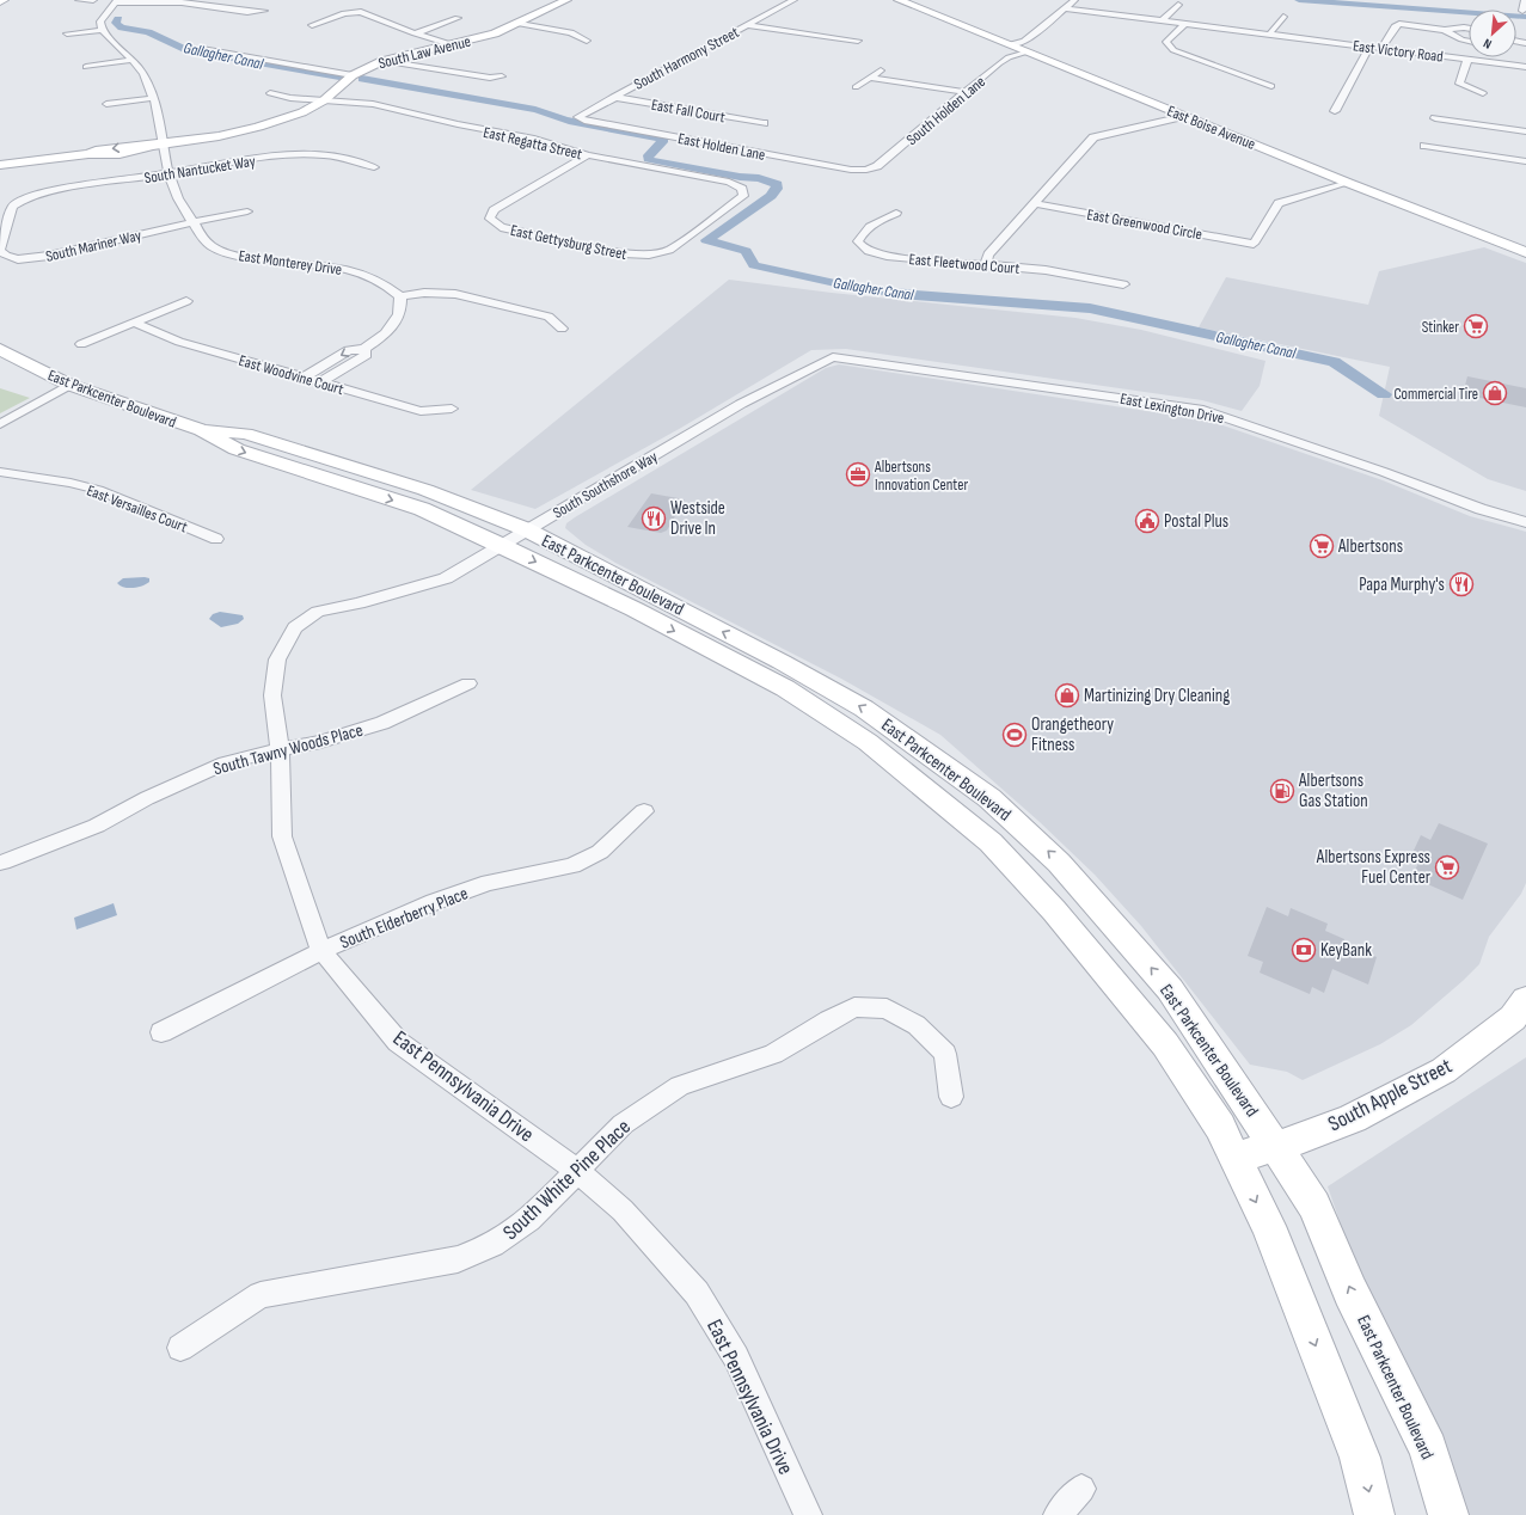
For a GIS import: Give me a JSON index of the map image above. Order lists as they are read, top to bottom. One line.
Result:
{"streets":{"main road":["South Law Avenue","East Boise Avenue","East Parkcenter Boulevard","South Apple Street"],"street":["East Victory Road","South Harmony Street","East Fall Court","South Holden Lane","East Regatta Street","East Holden Lane","South Nantucket Way","East Greenwood Circle","East Gettysburg Street","South Mariner Way","East Monterey Drive","East Fleetwood Court","East Woodvine Court","East Lexington Drive","South Southshore Way","East Versailles Court","South Tawny Woods Place","South Elderberry Place","East Pennsylvania Drive","South White Pine Place"]},"crossings":[["South Law Avenue","East Regatta Street"],["South Law Avenue","East Monterey Drive"],["South Harmony Street","East Fall Court"],["South Harmony Street","East Holden Lane"],["South Holden Lane","East Boise Avenue"],["South Holden Lane","East Holden Lane"],["East Boise Avenue","East Greenwood Circle"],["East Regatta Street","East Gettysburg Street"],["South Nantucket Way","South Mariner Way"],["South Nantucket Way","East Monterey Drive"],["South Mariner Way","East Monterey Drive"],["East Parkcenter Boulevard","South Southshore Way"],["East Parkcenter Boulevard","South Apple Street"],["East Lexington Drive","South Southshore Way"],["South Southshore Way","East Pennsylvania Drive"],["South Tawny Woods Place","East Pennsylvania Drive"],["South Elderberry Place","East Pennsylvania Drive"],["East Pennsylvania Drive","South White Pine Place"]],"water":["Gallagher Canal"],"places":{"supermarket":["Stinker","Albertsons","Albertsons Express Fuel Center"],"shop":["Commercial Tire","Martinizing Dry Cleaning"],"office":["Albertsons Innovation Center"],"restaurant":["Westside Drive In","Papa Murphy's"],"public building":["Postal Plus"],"sports":["Orangetheory Fitness"],"fuel station":["Albertsons Gas Station"],"bank":["KeyBank"]},"north":"bottom left"}
